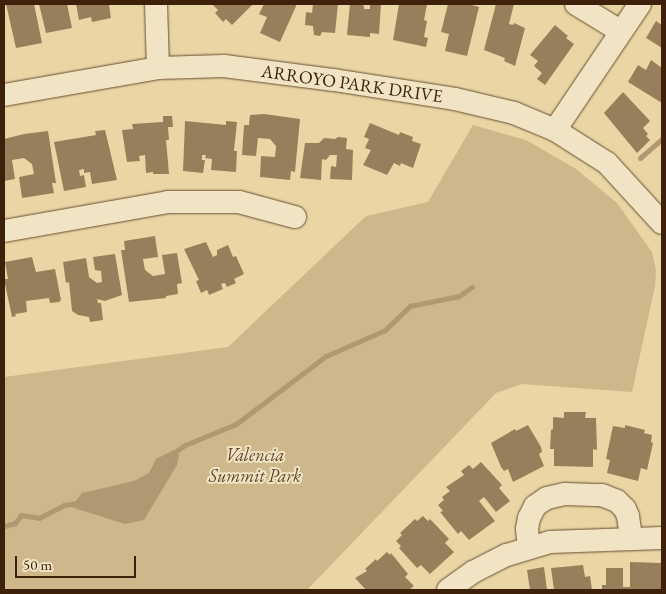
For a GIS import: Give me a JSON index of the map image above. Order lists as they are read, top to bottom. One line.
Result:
{"streets":{"street":["ARROYO PARK DRIVE"]},"parks":["Valencia Summit Park"],"scale_bar":"50 m"}
